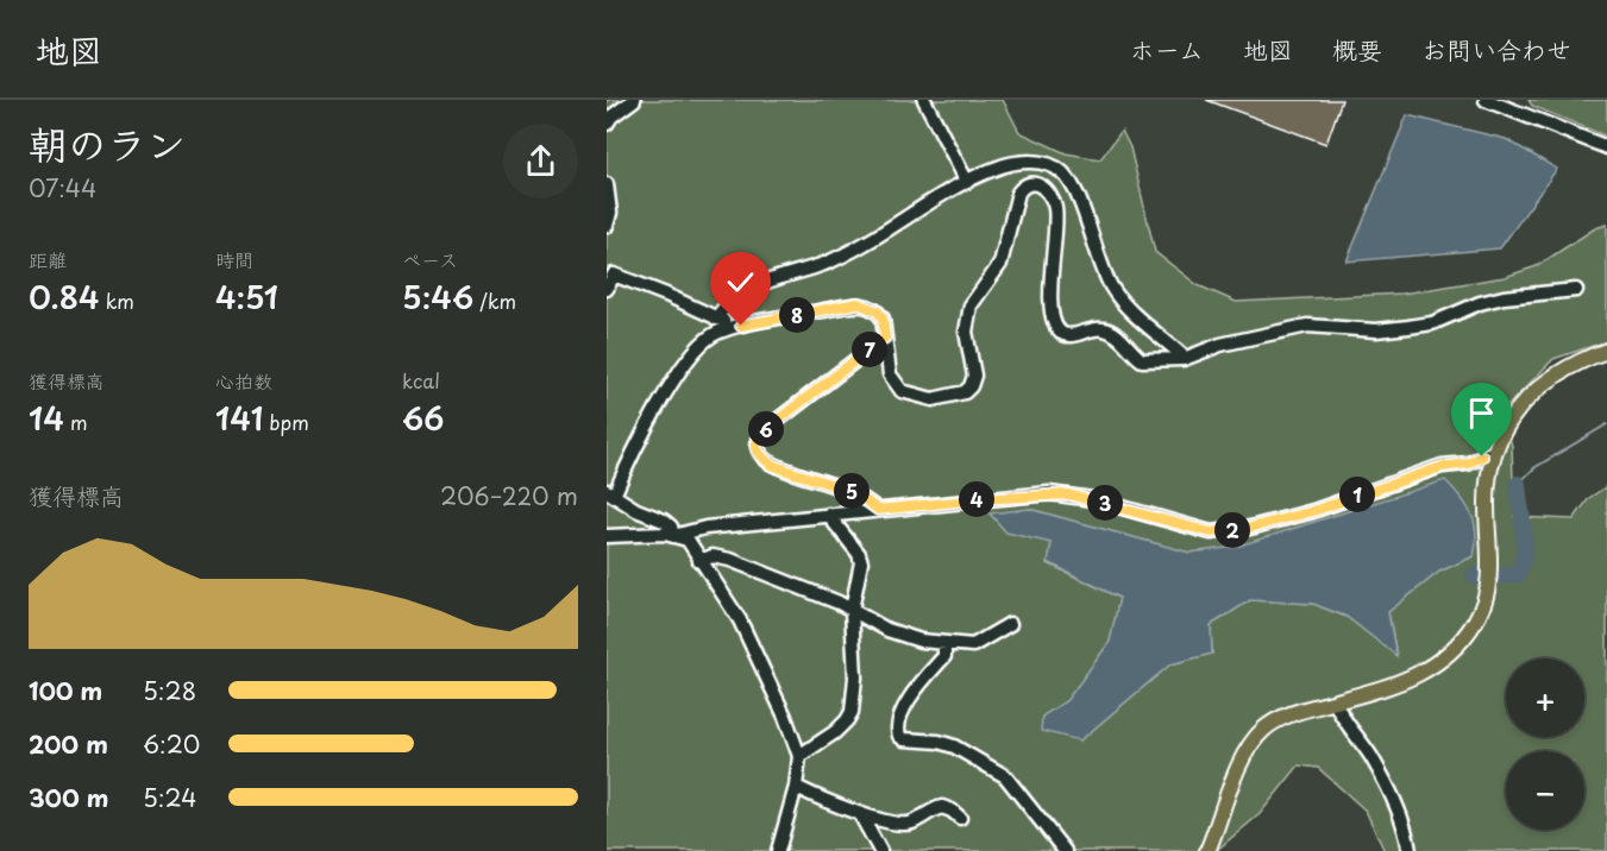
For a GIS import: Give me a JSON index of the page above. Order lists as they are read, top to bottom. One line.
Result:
{"page":{"header":"地図","nav":["ホーム","地図","概要","お問い合わせ"],"heading":["朝のラン","07:44"],"stats":[["距離","0.84 km"],["時間","4:51"],["ペース","5:46 /km"],["獲得標高","14 m"],["心拍数","141 bpm"],["kcal","66"]],"pins":["8","7","6","5","1","4","3","2"],"chart":["獲得標高","206–220 m"],"map_buttons":["+","−"],"list":[{"name":"100 m","note":"5:28"},{"name":"200 m","note":"6:20"},{"name":"300 m","note":"5:24"}]}}
